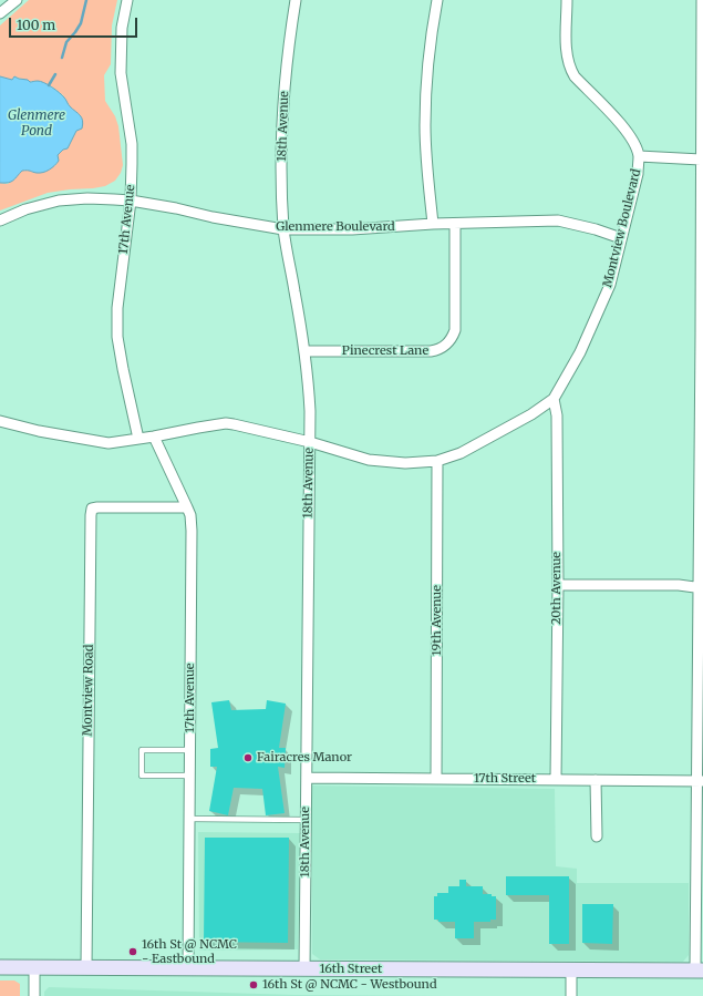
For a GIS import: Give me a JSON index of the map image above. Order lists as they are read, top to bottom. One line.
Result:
{"streets":{"main road":["16th Street"],"street":["18th Avenue","17th Avenue","Glenmere Boulevard","Montview Boulevard","Pinecrest Lane","20th Avenue","19th Avenue","Montview Road","17th Street"]},"crossings":[["18th Avenue","Glenmere Boulevard"],["18th Avenue","Montview Boulevard"],["18th Avenue","Pinecrest Lane"],["18th Avenue","17th Street"],["18th Avenue","16th Street"],["17th Avenue","Glenmere Boulevard"],["17th Avenue","Montview Boulevard"],["17th Avenue","Montview Road"],["17th Avenue","16th Street"],["Glenmere Boulevard","Montview Boulevard"],["Glenmere Boulevard","Pinecrest Lane"],["Montview Boulevard","20th Avenue"],["Montview Boulevard","19th Avenue"],["20th Avenue","17th Street"],["19th Avenue","17th Street"],["Montview Road","16th Street"]],"water":["Glenmere Pond"],"places":["Fairacres Manor","16th St @ NCMC - Eastbound","16th St @ NCMC - Westbound"],"scale_bar":"100 m"}
